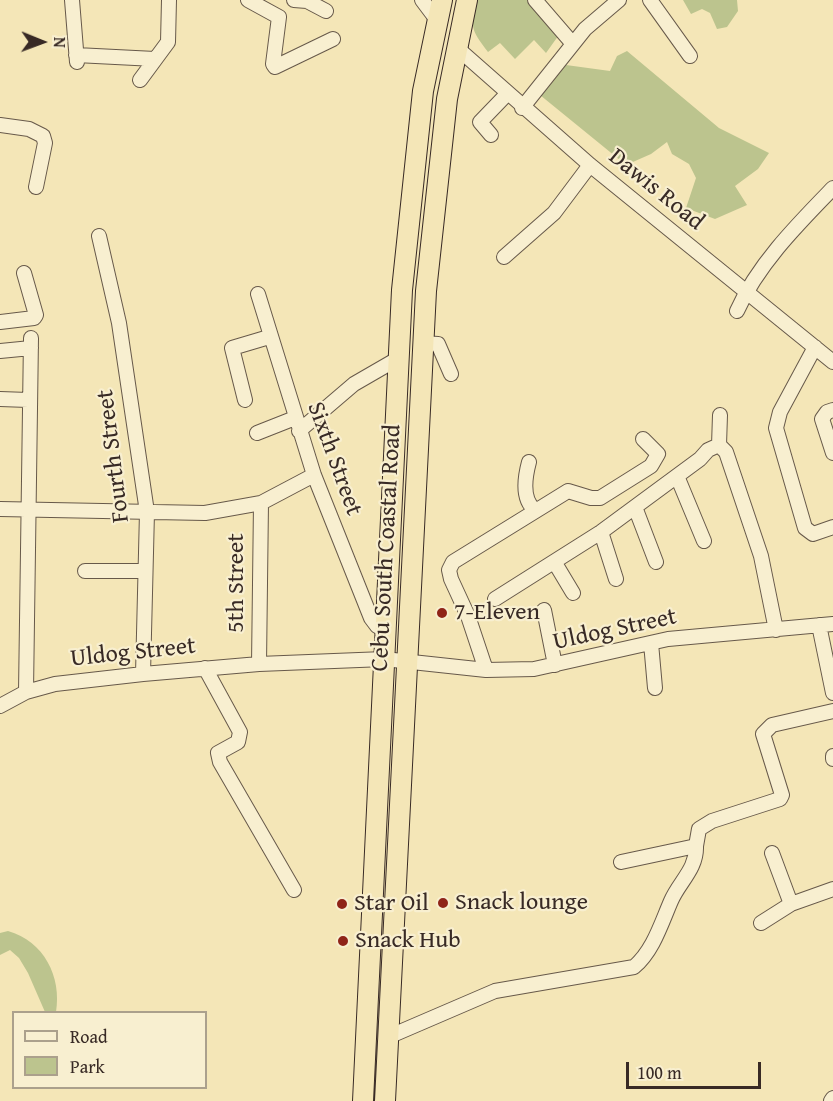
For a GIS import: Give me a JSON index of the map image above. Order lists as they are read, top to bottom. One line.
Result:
{"streets":{"highway":["Cebu South Coastal Road"],"street":["Dawis Road","Fourth Street","Sixth Street","5th Street","Uldog Street"]},"crossings":[["Dawis Road","Cebu South Coastal Road"],["Fourth Street","Uldog Street"],["Sixth Street","Cebu South Coastal Road"],["Cebu South Coastal Road","Uldog Street"],["5th Street","Uldog Street"]],"places":["7-Eleven","Snack lounge","Star Oil","Snack Hub"],"legend":["Road","Park"],"scale_bar":"100 m","north":"right"}
